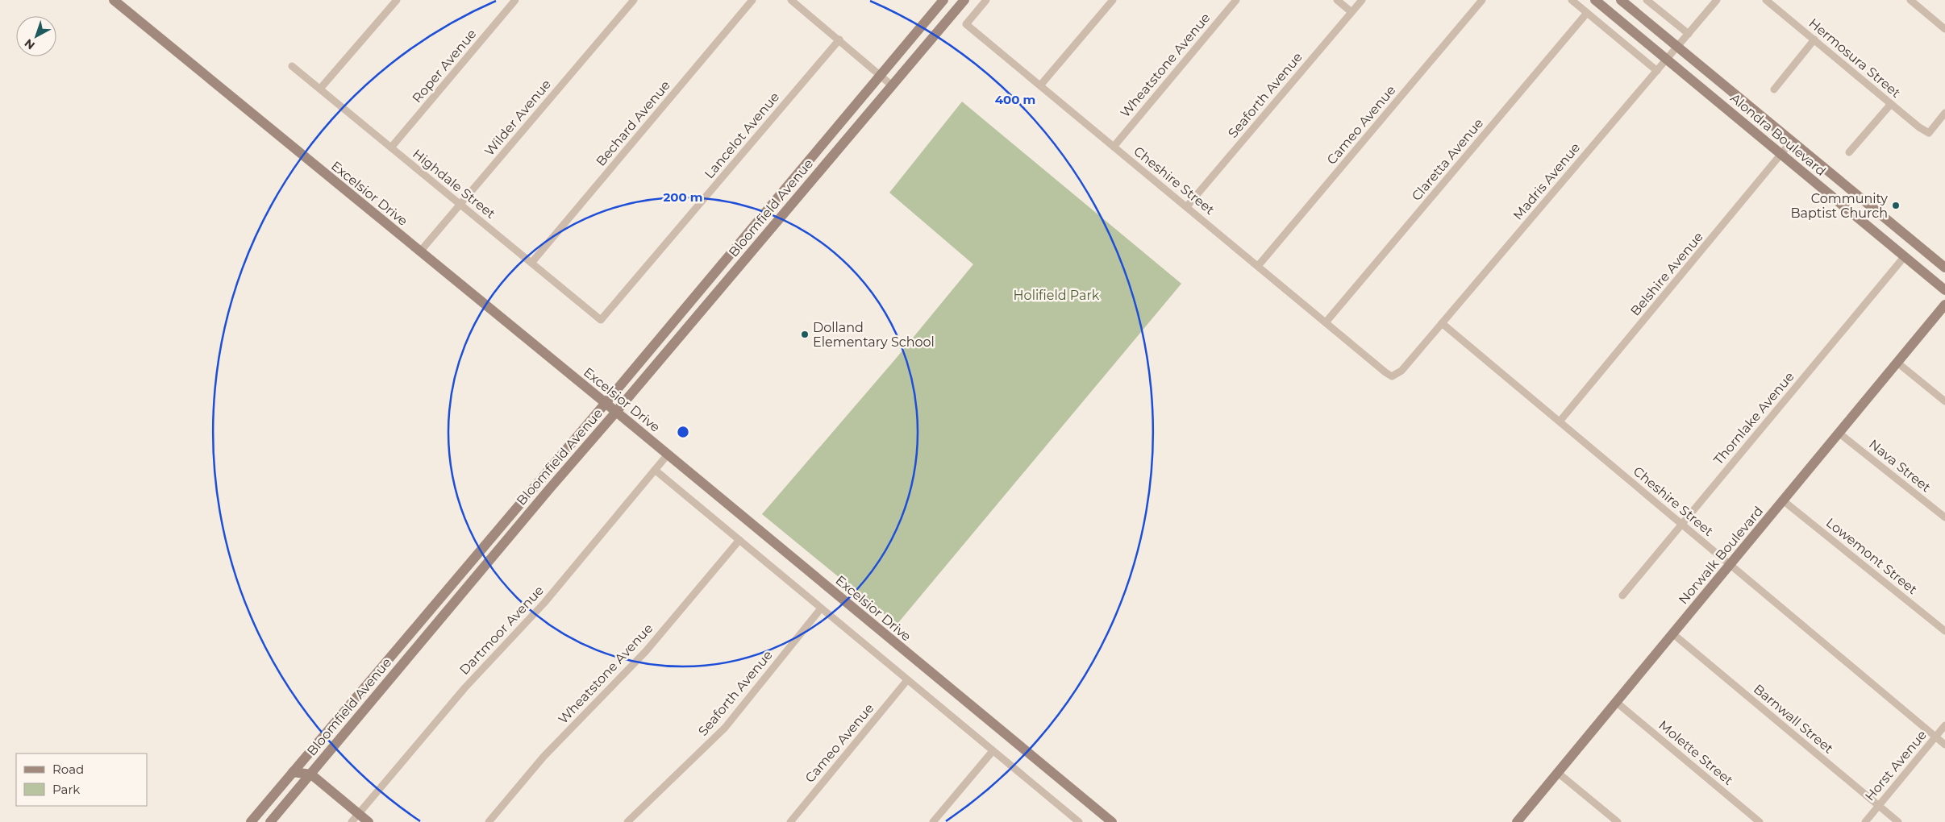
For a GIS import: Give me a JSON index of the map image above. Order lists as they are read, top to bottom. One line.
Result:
{"streets":{"main road":["Alondra Boulevard","Excelsior Drive","Bloomfield Avenue","Norwalk Boulevard"],"street":["Hermosura Street","Wheatstone Avenue","Roper Avenue","Seaforth Avenue","Wilder Avenue","Bechard Avenue","Cameo Avenue","Lancelot Avenue","Claretta Avenue","Cheshire Street","Madris Avenue","Highdale Street","Belshire Avenue","Thornlake Avenue","Nava Street","Lowemont Street","Dartmoor Avenue","Barnwall Street","Molette Street","Horst Avenue"]},"crossings":[["Wheatstone Avenue","Cheshire Street"],["Roper Avenue","Highdale Street"],["Seaforth Avenue","Cheshire Street"],["Wilder Avenue","Highdale Street"],["Wilder Avenue","Excelsior Drive"],["Bechard Avenue","Highdale Street"],["Cameo Avenue","Cheshire Street"],["Alondra Boulevard","Madris Avenue"],["Alondra Boulevard","Belshire Avenue"],["Alondra Boulevard","Thornlake Avenue"],["Lancelot Avenue","Highdale Street"],["Claretta Avenue","Cheshire Street"],["Cheshire Street","Madris Avenue"],["Cheshire Street","Belshire Avenue"],["Cheshire Street","Thornlake Avenue"],["Cheshire Street","Norwalk Boulevard"],["Cheshire Street","Horst Avenue"],["Excelsior Drive","Bloomfield Avenue"],["Excelsior Drive","Dartmoor Avenue"],["Nava Street","Norwalk Boulevard"],["Norwalk Boulevard","Lowemont Street"],["Norwalk Boulevard","Barnwall Street"],["Norwalk Boulevard","Molette Street"],["Barnwall Street","Horst Avenue"]],"parks":["Holifield Park"],"places":["Community Baptist Church","Dolland Elementary School"],"legend":["Road","Park"],"north":"bottom left","rings":["400 m","200 m"]}
